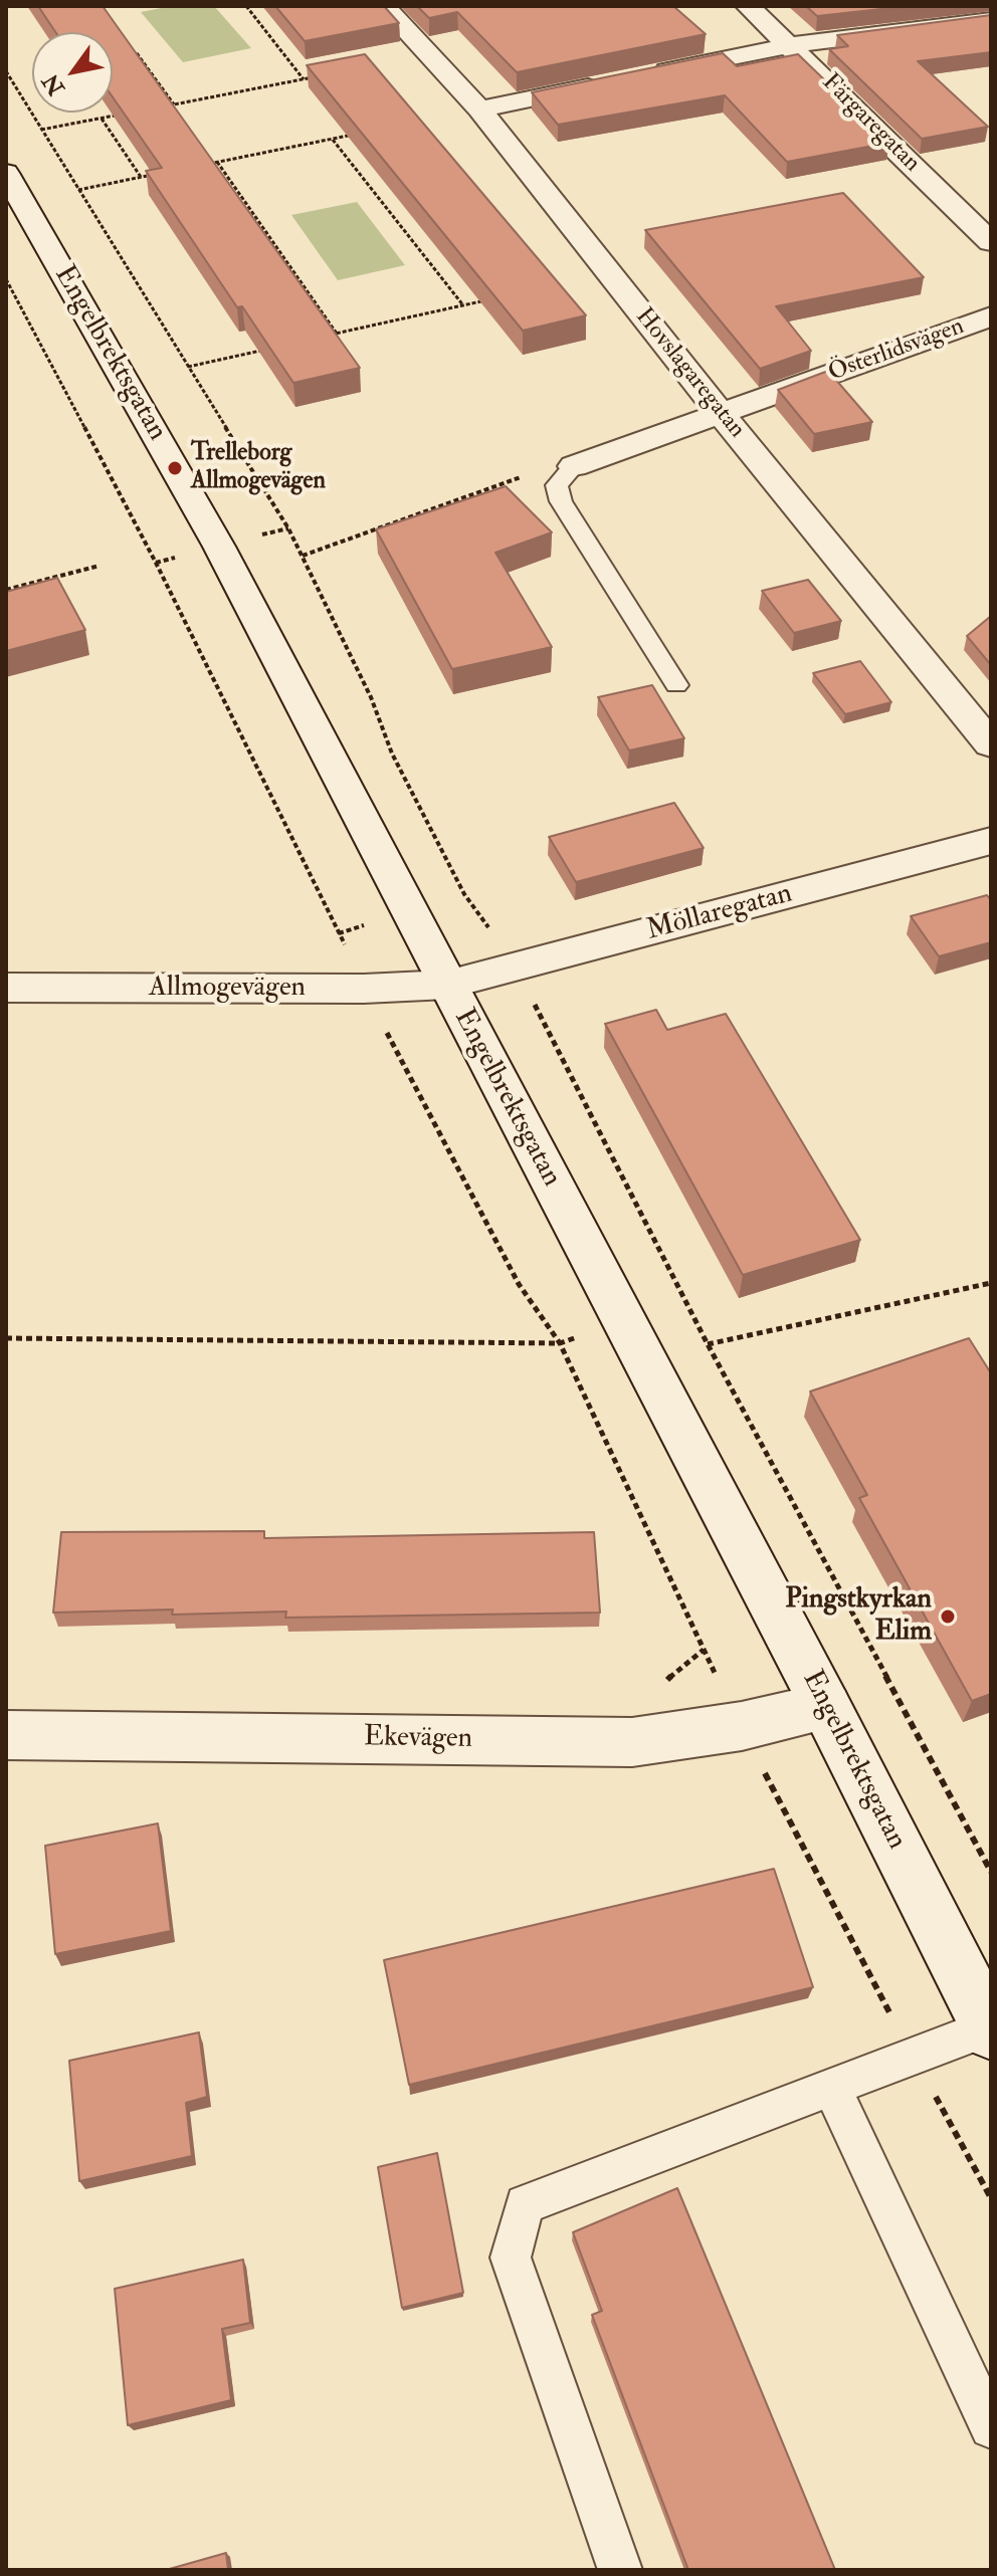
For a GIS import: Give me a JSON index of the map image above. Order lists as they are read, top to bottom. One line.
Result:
{"streets":{"street":["Färgaregatan","Österlidsvägen","Engelbrektsgatan","Hovslagaregatan","Möllaregatan","Allmogevägen","Ekevägen"]},"crossings":[["Österlidsvägen","Hovslagaregatan"],["Engelbrektsgatan","Möllaregatan"],["Engelbrektsgatan","Allmogevägen"],["Engelbrektsgatan","Ekevägen"],["Möllaregatan","Allmogevägen"]],"places":["Trelleborg Allmogevägen","Pingstkyrkan Elim"],"north":"bottom left"}
